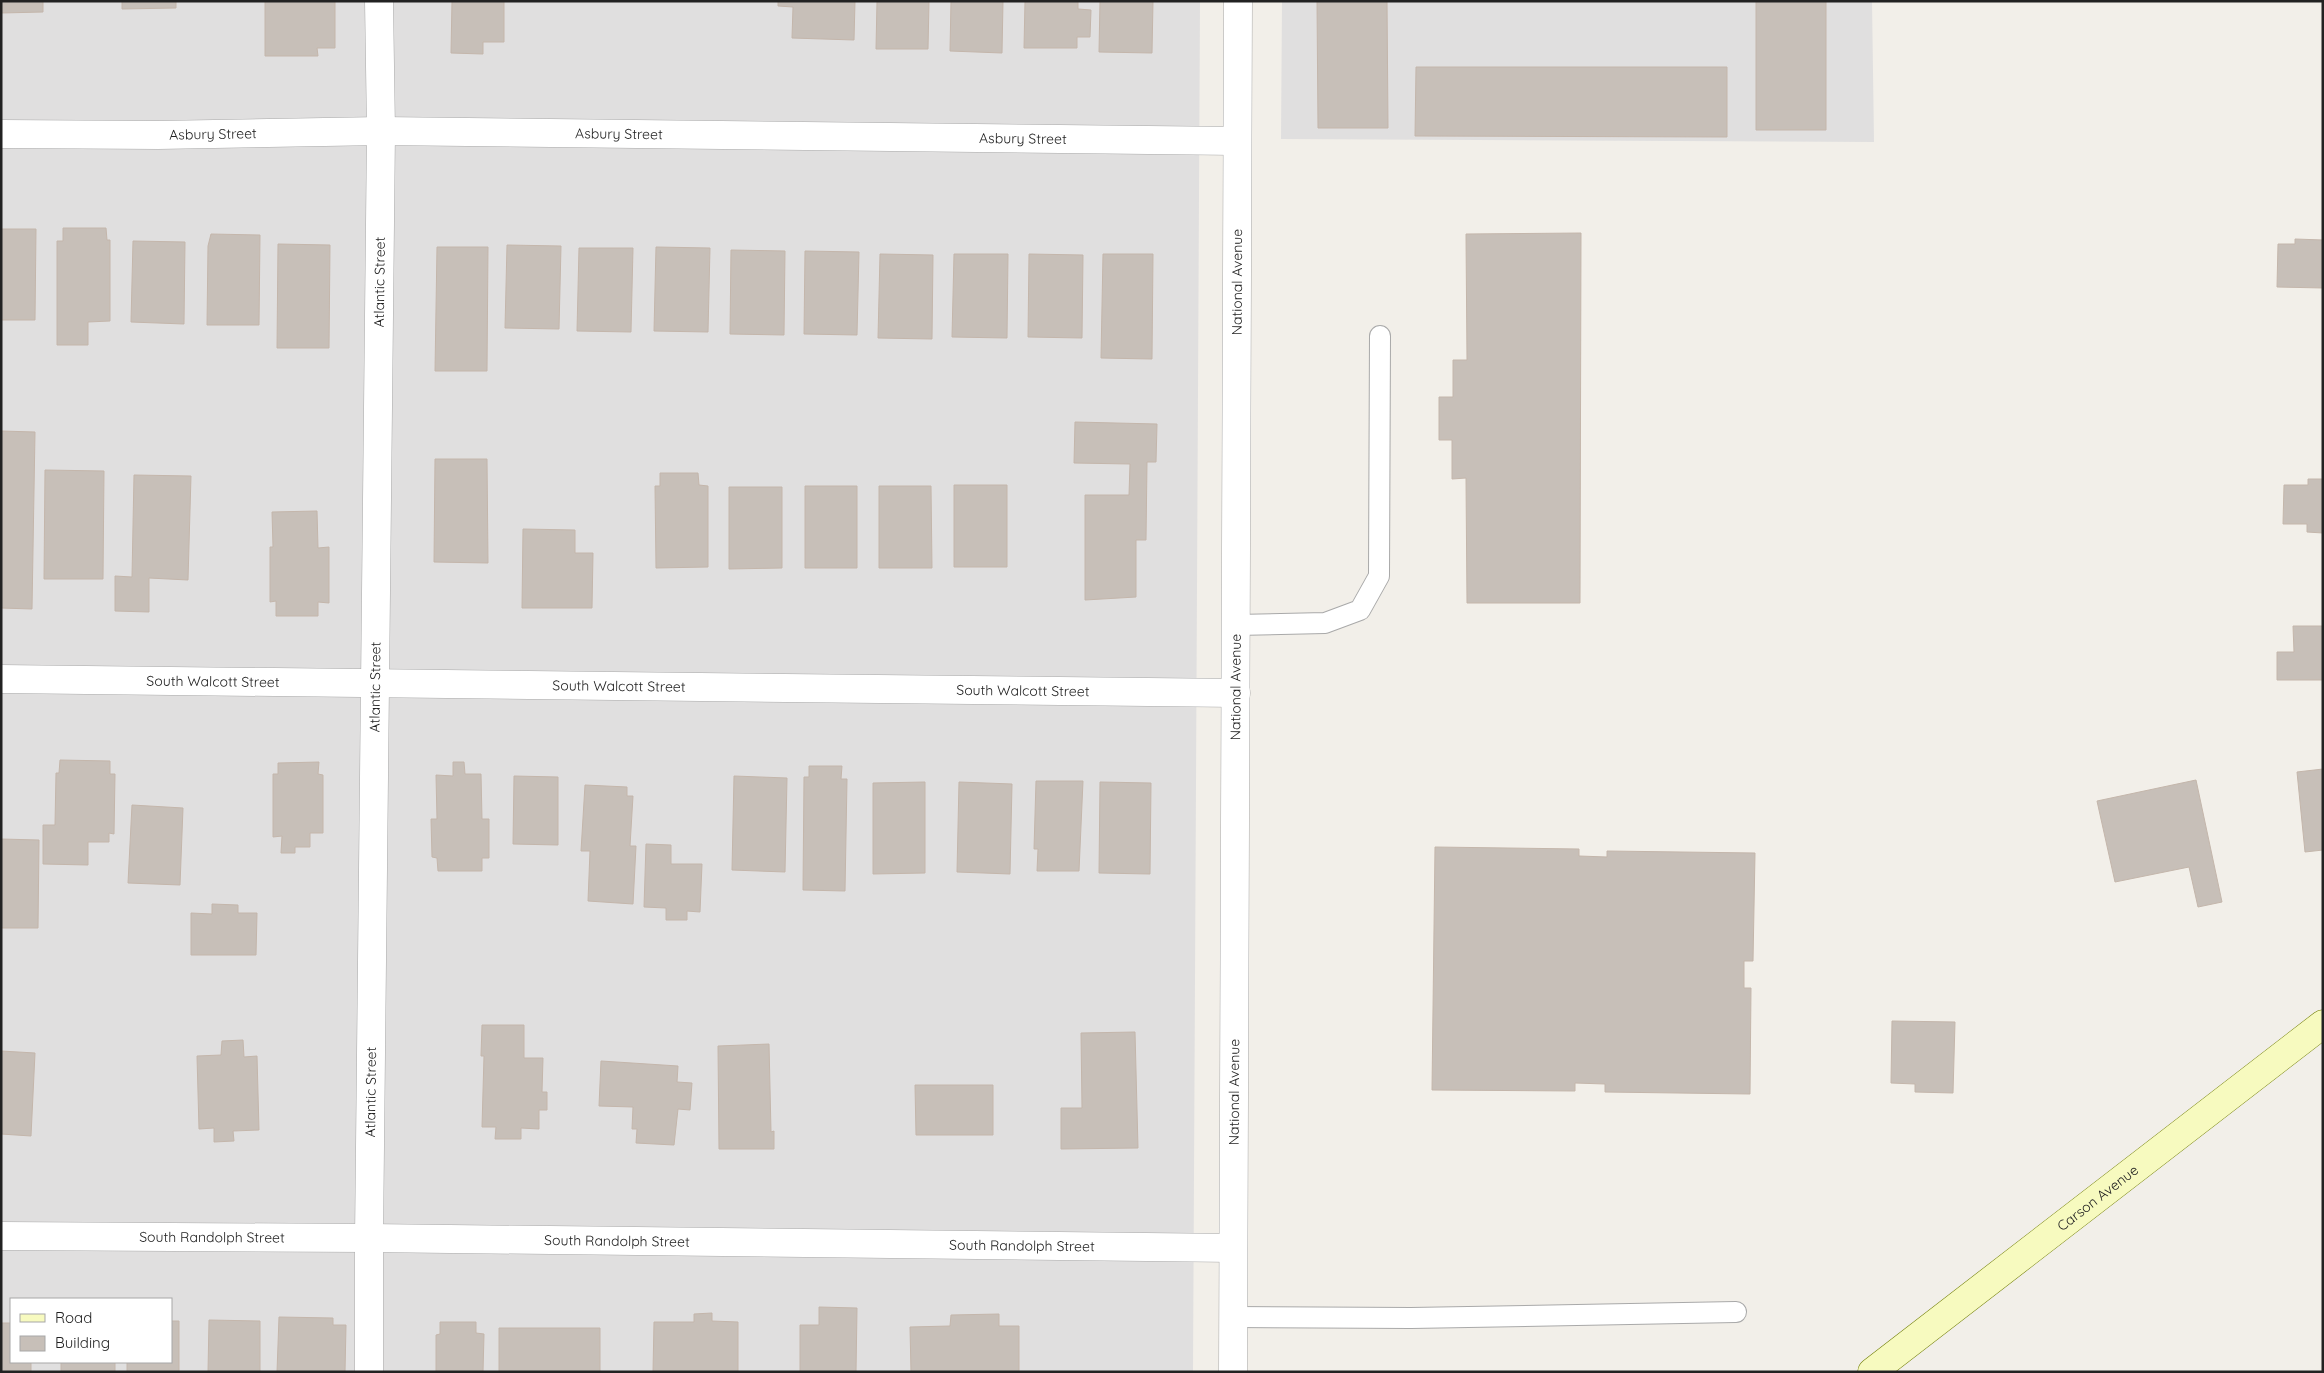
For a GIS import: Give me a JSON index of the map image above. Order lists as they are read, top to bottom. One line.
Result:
{"streets":{"main road":["Carson Avenue"],"street":["Asbury Street","National Avenue","Atlantic Street","South Walcott Street","South Randolph Street"]},"crossings":[["Asbury Street","National Avenue"],["Asbury Street","Atlantic Street"],["National Avenue","South Walcott Street"],["National Avenue","South Randolph Street"],["Atlantic Street","South Walcott Street"],["Atlantic Street","South Randolph Street"]],"legend":["Road","Building"]}
